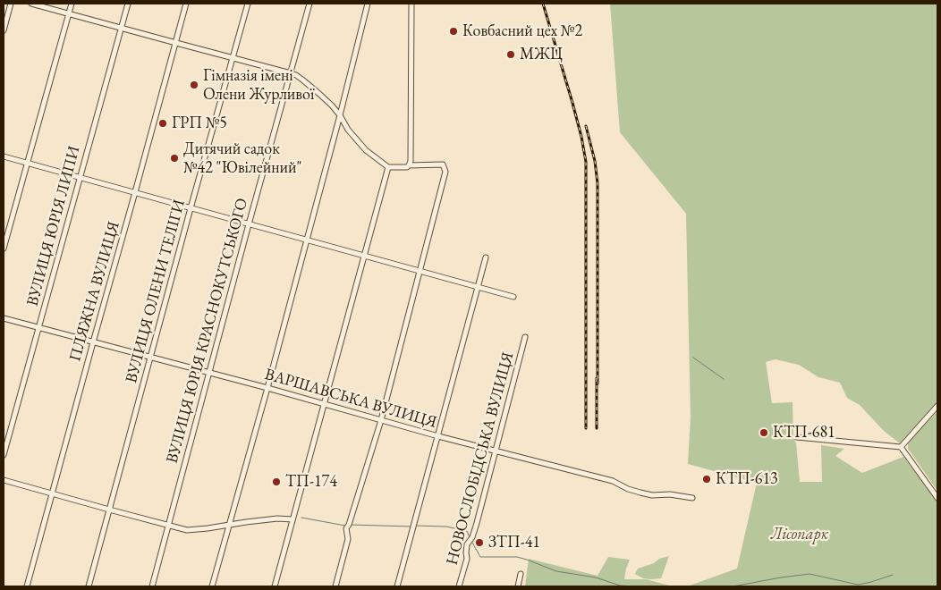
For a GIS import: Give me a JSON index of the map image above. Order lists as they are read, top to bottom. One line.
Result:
{"streets":{"street":["ВУЛИЦЯ ЮРІЯ ЛИПИ","ПЛЯЖНА ВУЛИЦЯ","ВУЛИЦЯ ОЛЕНИ ТЕЛІГИ","ВУЛИЦЯ ЮРІЯ КРАСНОКУТСЬКОГО","ВАРШАВСЬКА ВУЛИЦЯ","НОВОСЛОБІДСЬКА ВУЛИЦЯ"]},"crossings":[["ВУЛИЦЯ ЮРІЯ ЛИПИ","ВАРШАВСЬКА ВУЛИЦЯ"],["ПЛЯЖНА ВУЛИЦЯ","ВАРШАВСЬКА ВУЛИЦЯ"],["ВУЛИЦЯ ОЛЕНИ ТЕЛІГИ","ВАРШАВСЬКА ВУЛИЦЯ"],["ВУЛИЦЯ ЮРІЯ КРАСНОКУТСЬКОГО","ВАРШАВСЬКА ВУЛИЦЯ"],["ВАРШАВСЬКА ВУЛИЦЯ","НОВОСЛОБІДСЬКА ВУЛИЦЯ"]],"parks":["Лісопарк"],"places":["Ковбасний цех №2","МЖЦ","Гімназія імені Олени Журливої","ГРП №5","Дитячий садок №42 \"Ювілейний\"","КТП-681","КТП-613","ТП-174","ЗТП-41"]}
